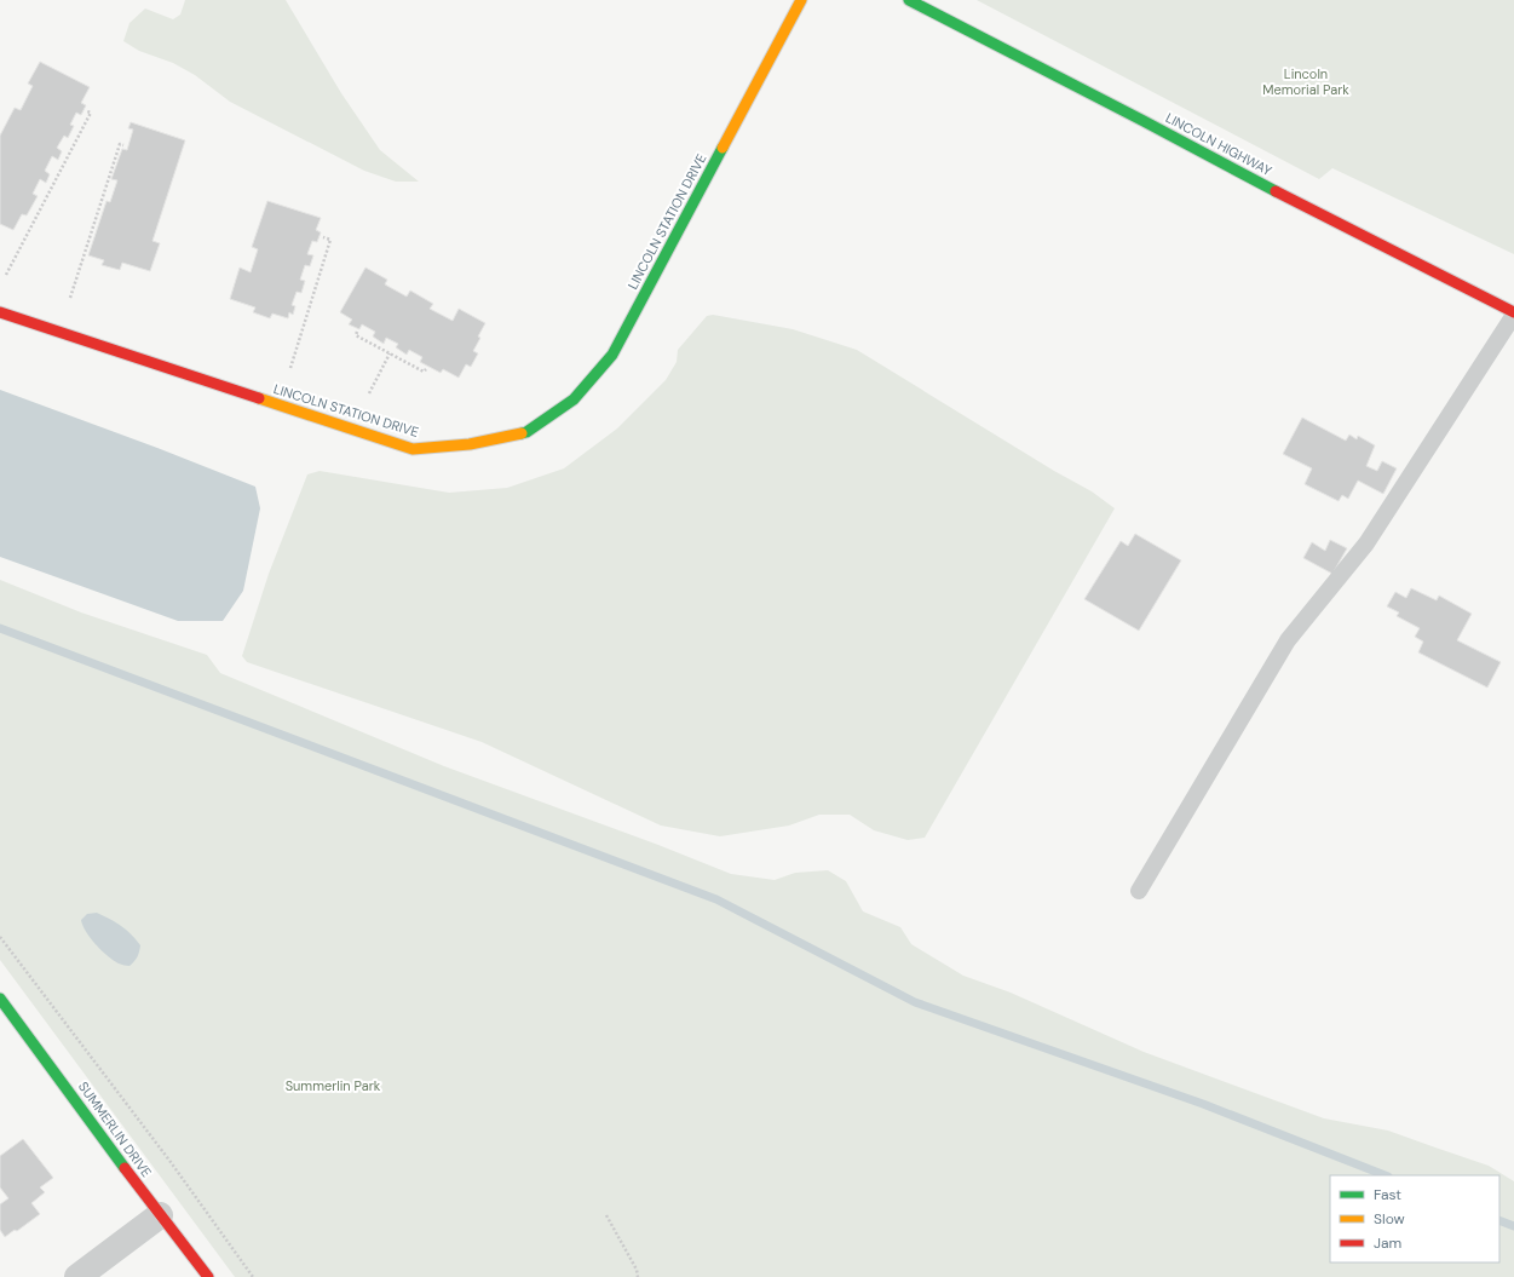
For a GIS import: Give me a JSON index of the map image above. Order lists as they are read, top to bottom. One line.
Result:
{"streets":{"street":["LINCOLN HIGHWAY","LINCOLN STATION DRIVE","SUMMERLIN DRIVE"]},"parks":["Lincoln Memorial Park","Summerlin Park"],"legend":["Fast","Slow","Jam"]}
